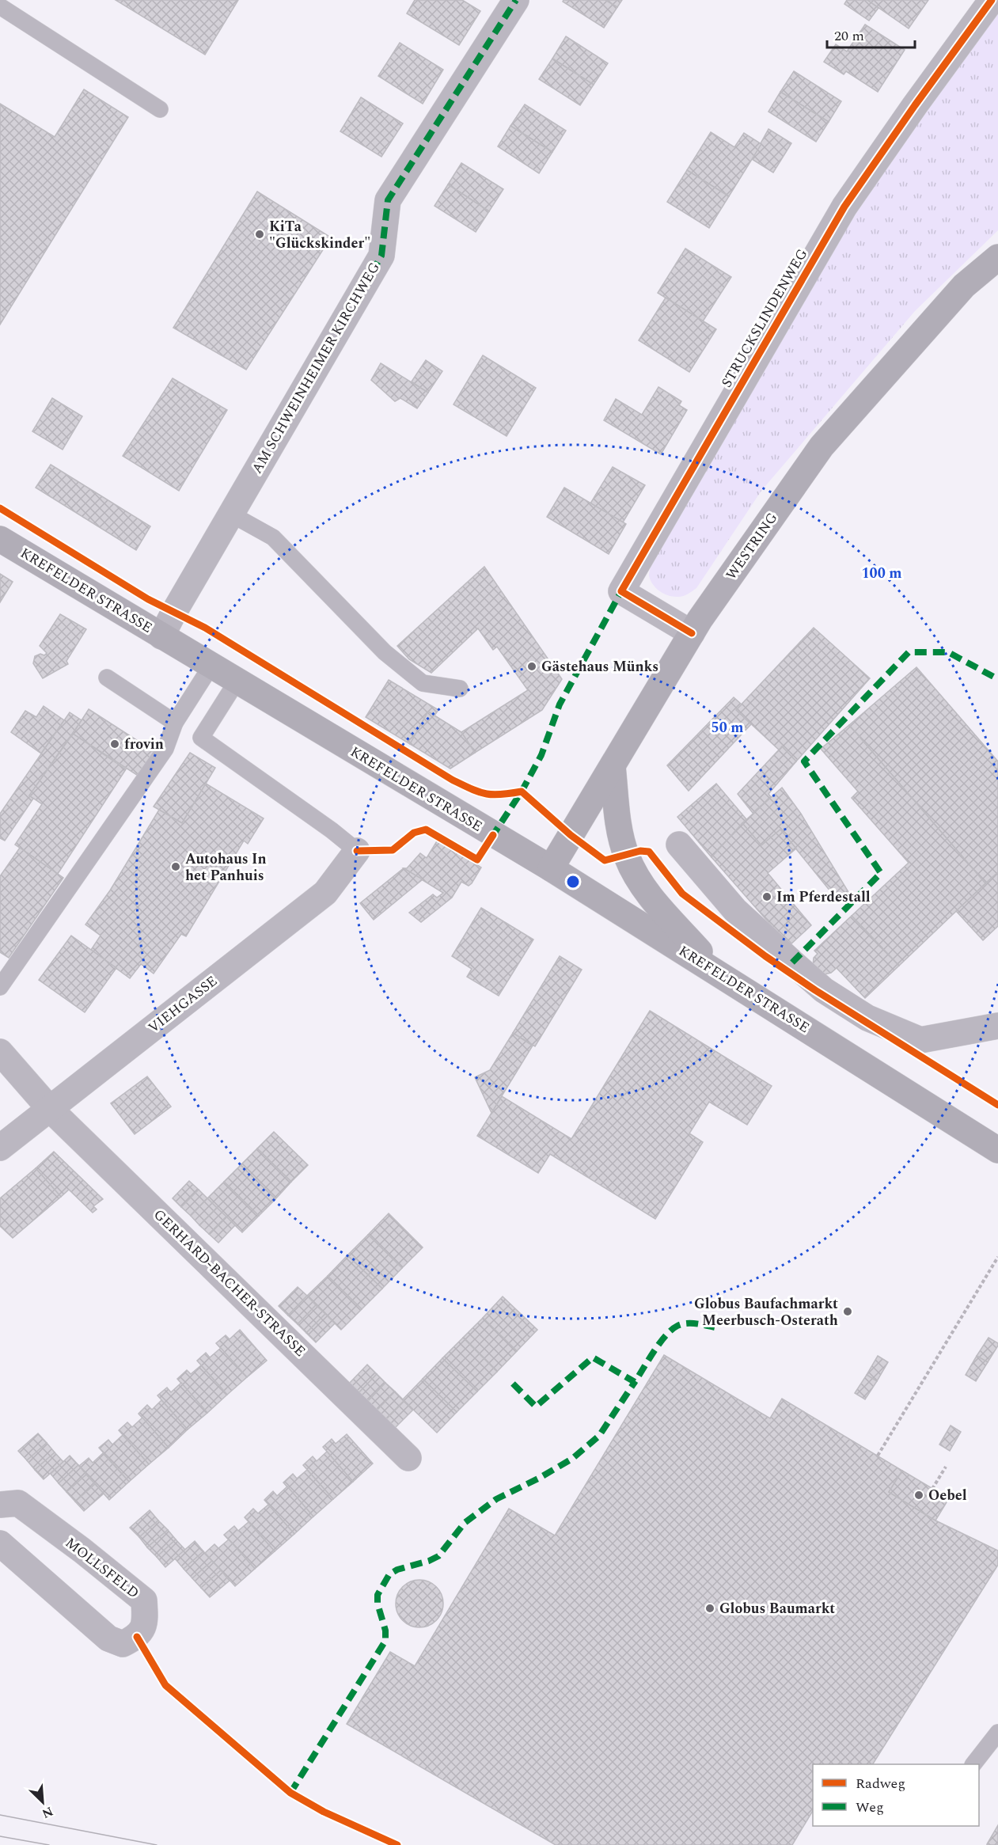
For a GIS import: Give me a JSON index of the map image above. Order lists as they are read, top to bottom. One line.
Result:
{"streets":{"main road":["WESTRING","KREFELDER STRASSE"],"street":["STRUCKSLINDENWEG","AM SCHWEINHEIMER KIRCHWEG","VIEHGASSE","GERHARD-BACHER-STRASSE","MOLLSFELD"]},"crossings":[["STRUCKSLINDENWEG","WESTRING"],["AM SCHWEINHEIMER KIRCHWEG","KREFELDER STRASSE"],["WESTRING","KREFELDER STRASSE"],["VIEHGASSE","GERHARD-BACHER-STRASSE"]],"places":["KiTa \"Glückskinder\"","Gästehaus Münks","frovin","Autohaus In het Panhuis","Im Pferdestall","Globus Baufachmarkt Meerbusch-Osterath","Oebel","Globus Baumarkt"],"legend":["Radweg","Weg"],"scale_bar":"20 m","north":"bottom right","rings":["100 m","50 m"]}
